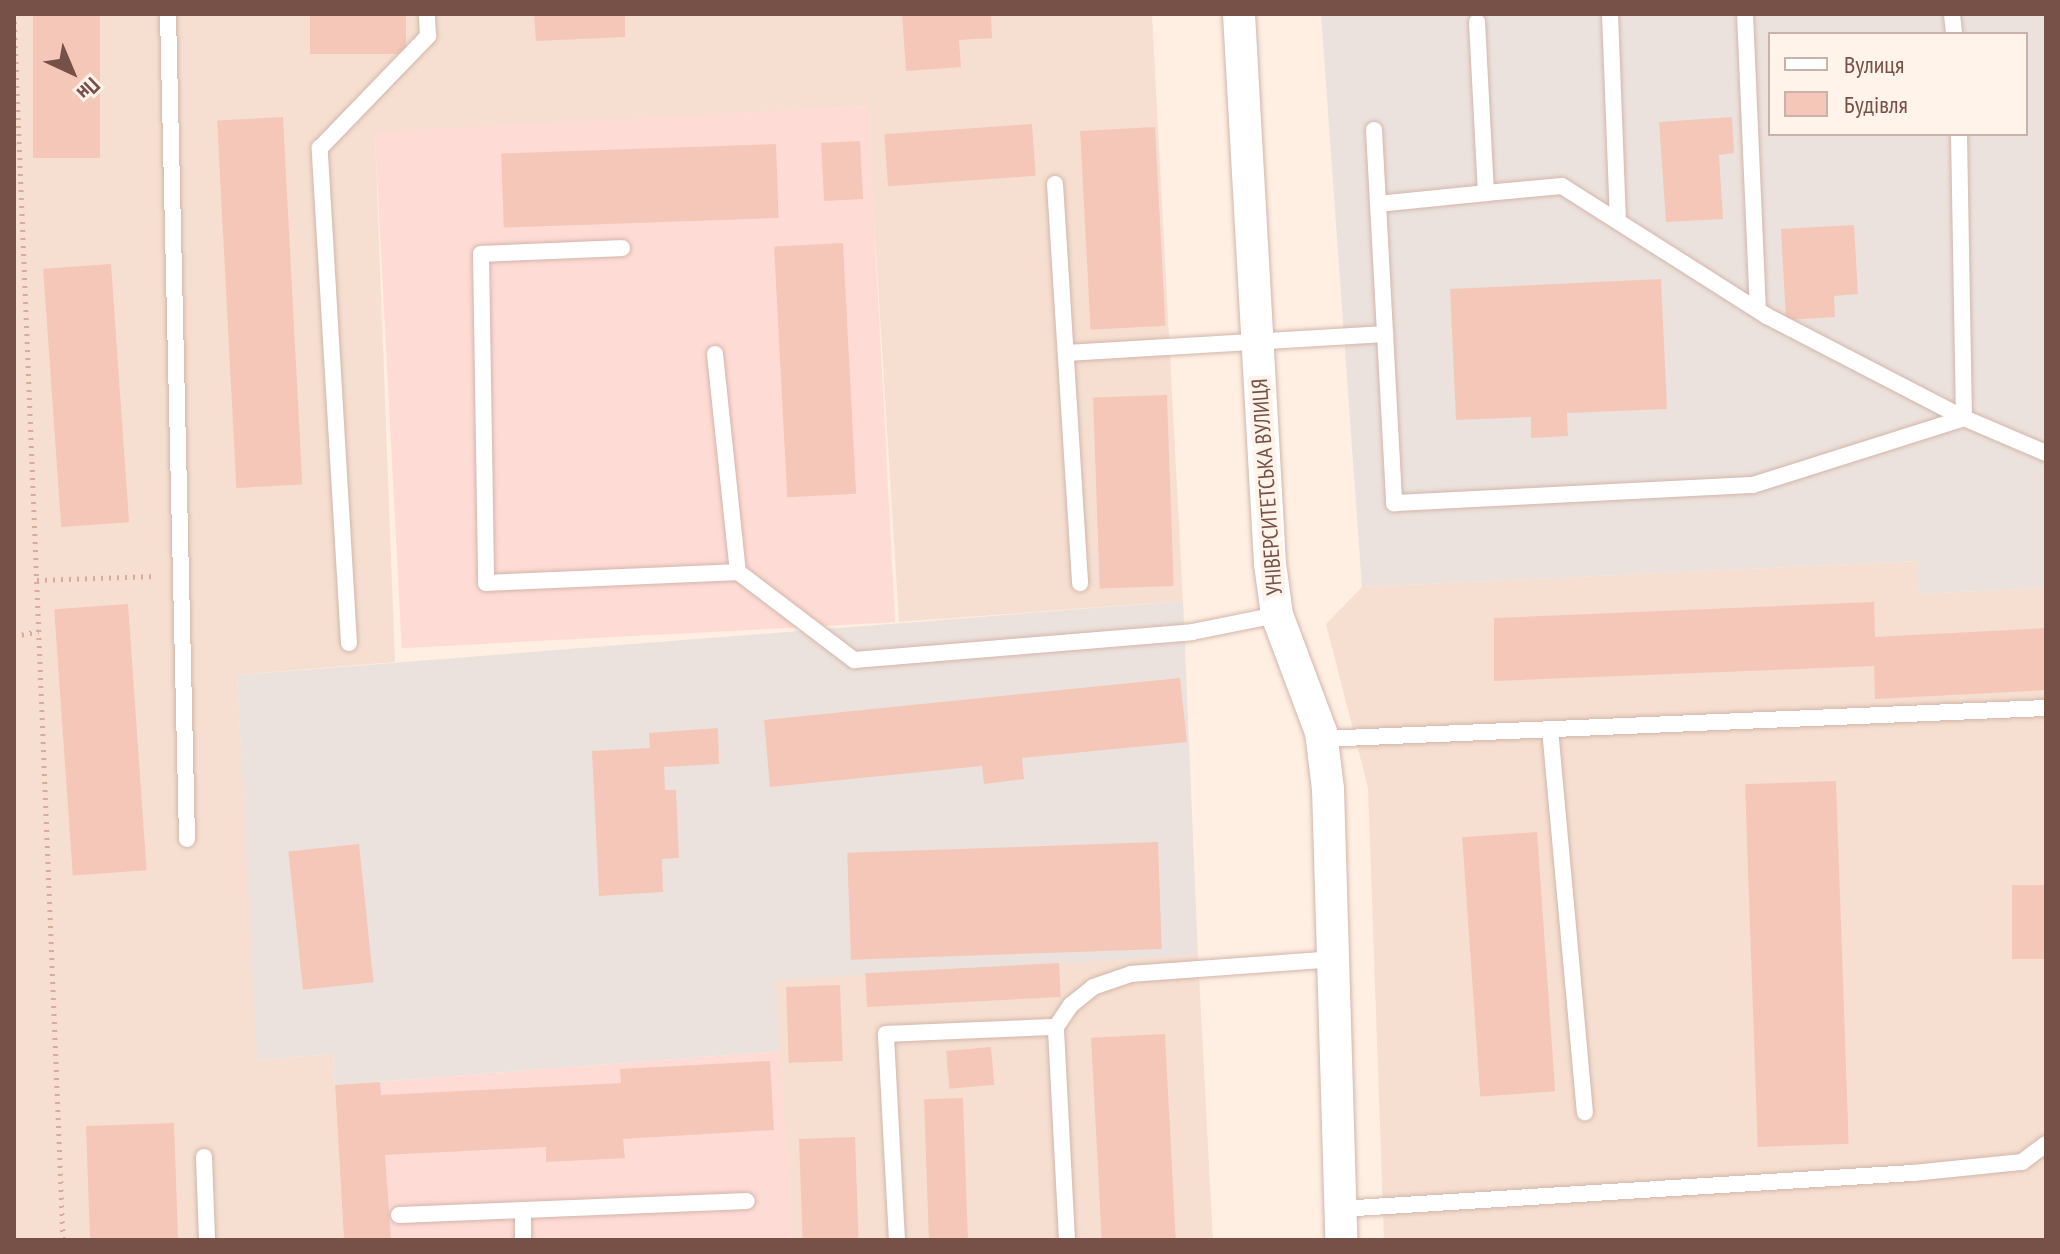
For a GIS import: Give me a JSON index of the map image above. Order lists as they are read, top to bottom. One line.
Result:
{"streets":{"street":["УНІВЕРСИТЕТСЬКА ВУЛИЦЯ"]},"legend":["Вулиця","Будівля"],"north":"bottom right"}
